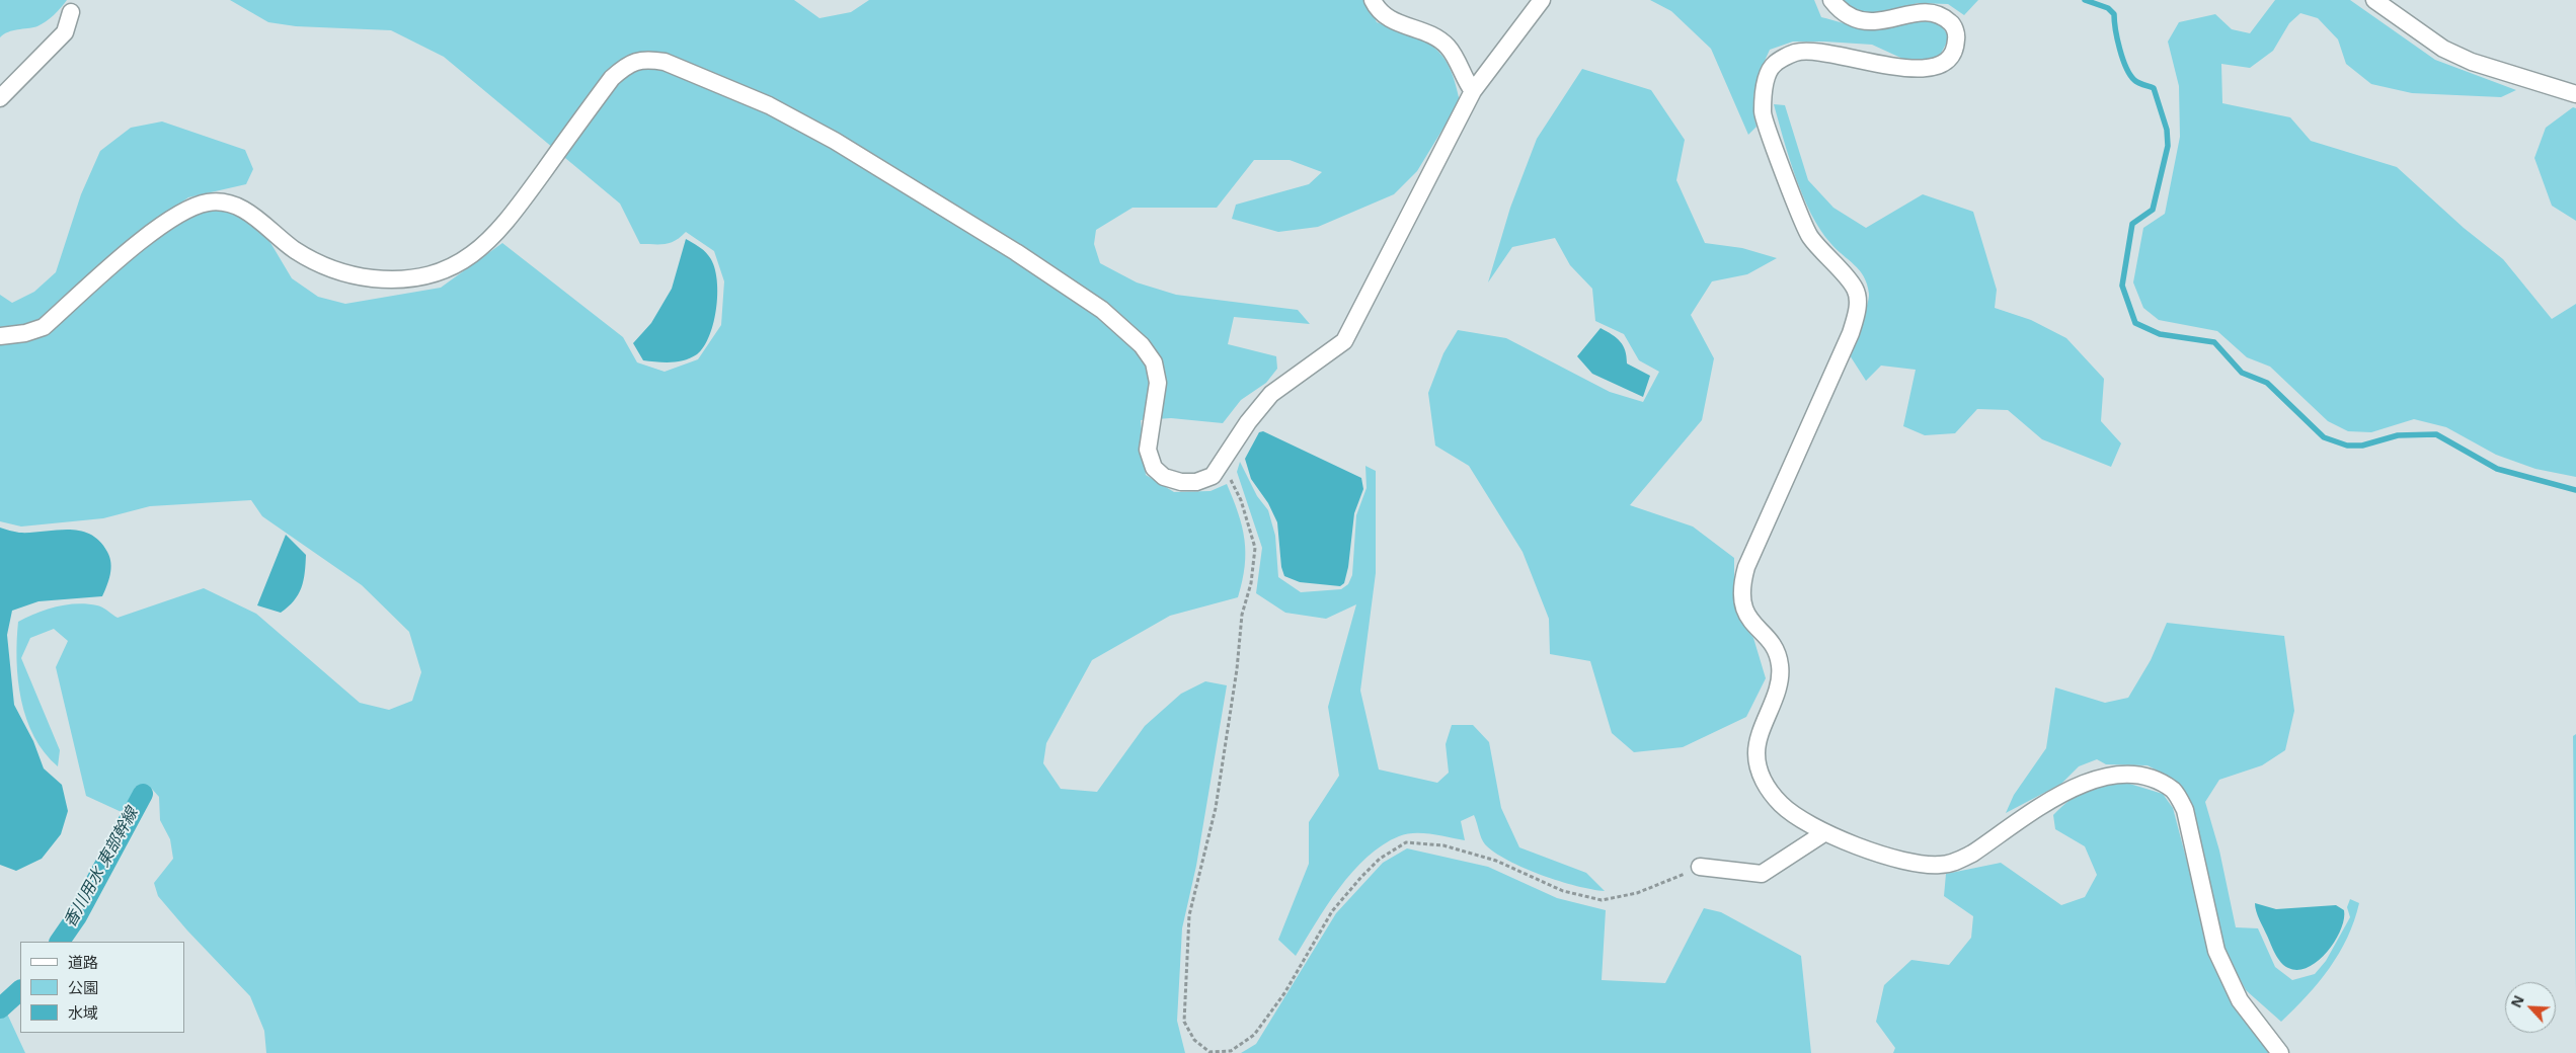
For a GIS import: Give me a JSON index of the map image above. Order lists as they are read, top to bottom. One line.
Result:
{"water":["香川用水 東部幹線"],"legend":["道路","公園","水域"],"north":"top left"}
